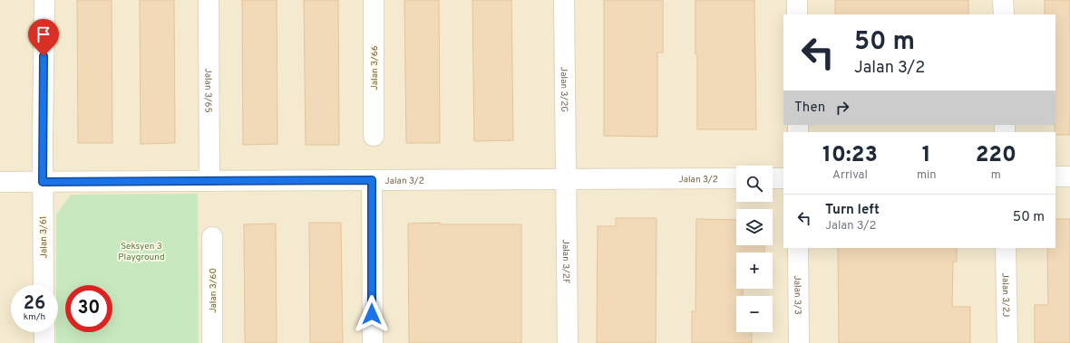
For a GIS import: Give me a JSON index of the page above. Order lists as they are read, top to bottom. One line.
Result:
{"streets":{"street":["Jalan 3/66","Jalan 3/2G","Jalan 3/65","Jalan 3/2","Jalan 3/61","Jalan 3/2F","Jalan 3/60","Jalan 3/3","Jalan 3/2J"]},"crossings":[["Jalan 3/2G","Jalan 3/2"],["Jalan 3/2G","Jalan 3/2F"],["Jalan 3/65","Jalan 3/2"],["Jalan 3/2","Jalan 3/61"],["Jalan 3/2","Jalan 3/2F"]],"parks":["Seksyen 3 Playground"],"page":{"turn":["50 m","Jalan 3/2"],"then":"Then","eta":["10:23","Arrival","1","min","220","m"],"map_buttons":["+","−"],"list":[{"name":"Turn left","note":"Jalan 3/2","value":"50 m"}],"speed":"26 km/h","limit":"30"}}
